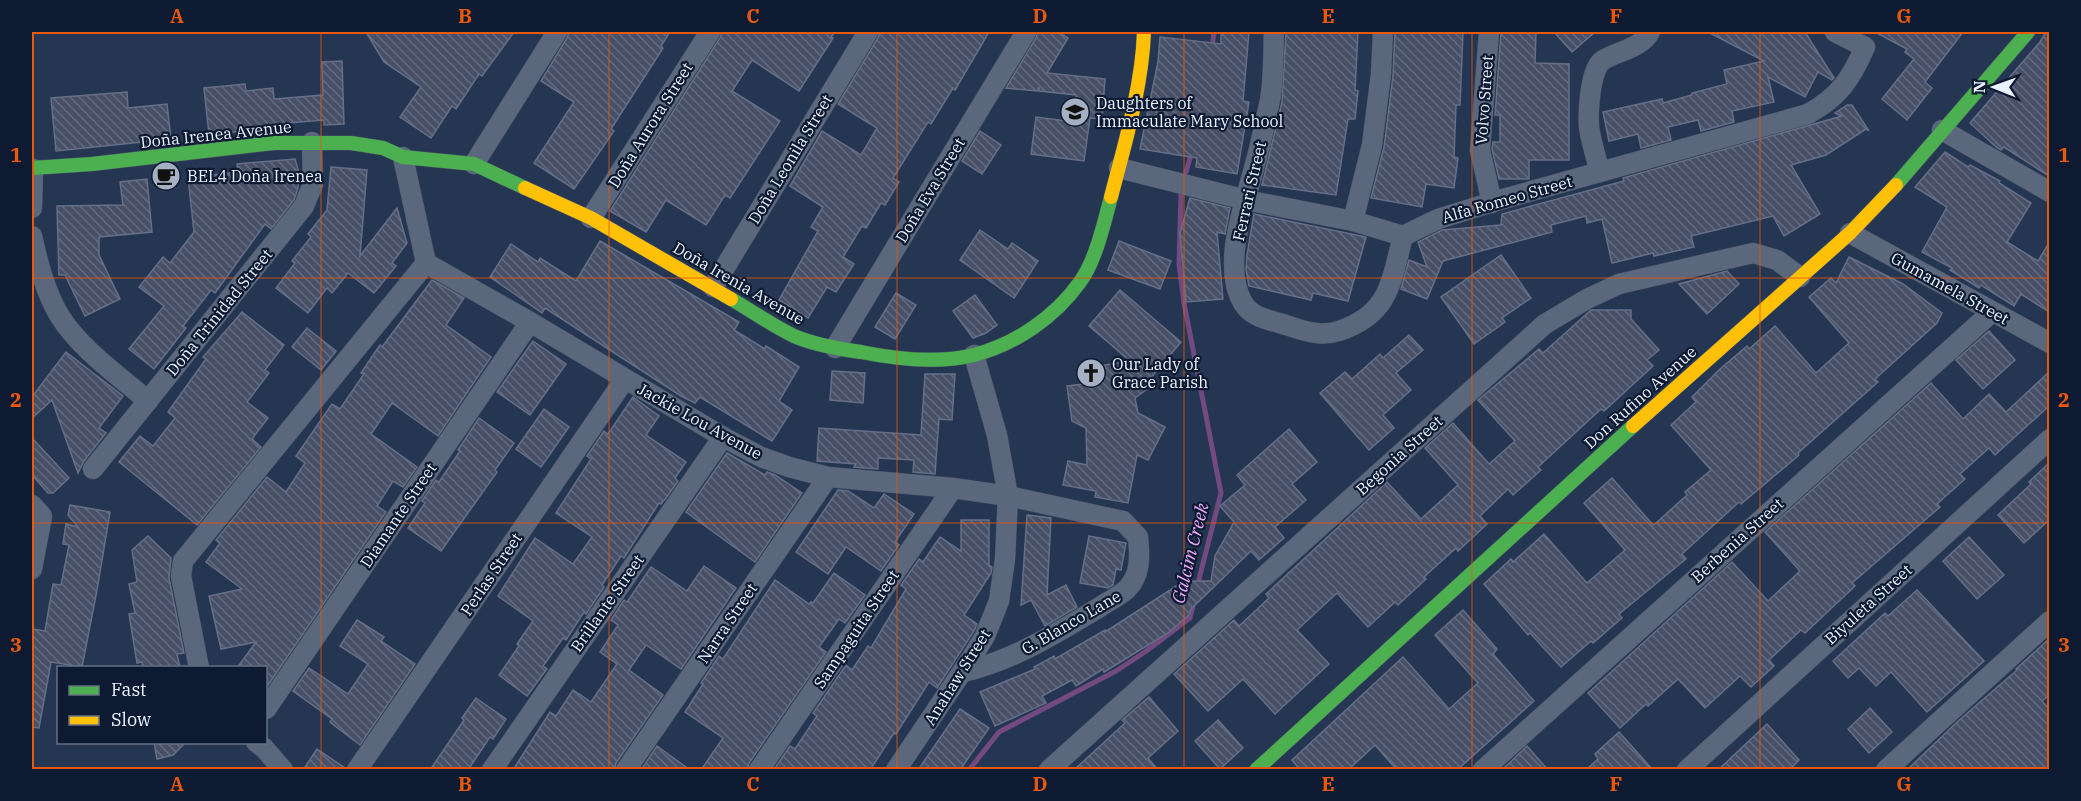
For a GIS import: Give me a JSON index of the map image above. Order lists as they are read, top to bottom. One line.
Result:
{"streets":{"street":["Volvo Street","Doña Aurora Street","Doña Irenea Avenue","Doña Leonila Street","Doña Eva Street","Ferrari Street","Alfa Romeo Street","Doña Irenia Avenue","Gumamela Street","Doña Trinidad Street","Don Rufino Avenue","Jackie Lou Avenue","Begonia Street","Diamante Street","Berbenia Street","Perlas Street","Brillante Street","Biyuleta Street","G. Blanco Lane","Narra Street","Sampaguita Street","Anahaw Street"]},"crossings":[["Volvo Street","Alfa Romeo Street"],["Doña Aurora Street","Doña Irenia Avenue"],["Doña Irenea Avenue","Doña Irenia Avenue"],["Doña Irenea Avenue","Doña Trinidad Street"],["Doña Leonila Street","Doña Irenia Avenue"],["Doña Eva Street","Doña Irenia Avenue"],["Ferrari Street","Alfa Romeo Street"],["Doña Irenia Avenue","Anahaw Street"],["Gumamela Street","Don Rufino Avenue"],["Gumamela Street","Berbenia Street"],["Don Rufino Avenue","Begonia Street"],["Jackie Lou Avenue","Diamante Street"],["Jackie Lou Avenue","Perlas Street"],["Jackie Lou Avenue","Brillante Street"],["Jackie Lou Avenue","G. Blanco Lane"],["Jackie Lou Avenue","Narra Street"],["Jackie Lou Avenue","Sampaguita Street"],["Jackie Lou Avenue","Anahaw Street"],["G. Blanco Lane","Anahaw Street"]],"water":["Galcim Creek"],"places":{"school or university":["Daughters of Immaculate Mary School"],"cafe":["BEL4 Doña Irenea"],"church":["Our Lady of Grace Parish"]},"legend":["Fast","Slow"],"north":"left","grid":{"columns":["A","B","C","D","E","F","G"],"rows":["1","2","3"]}}
